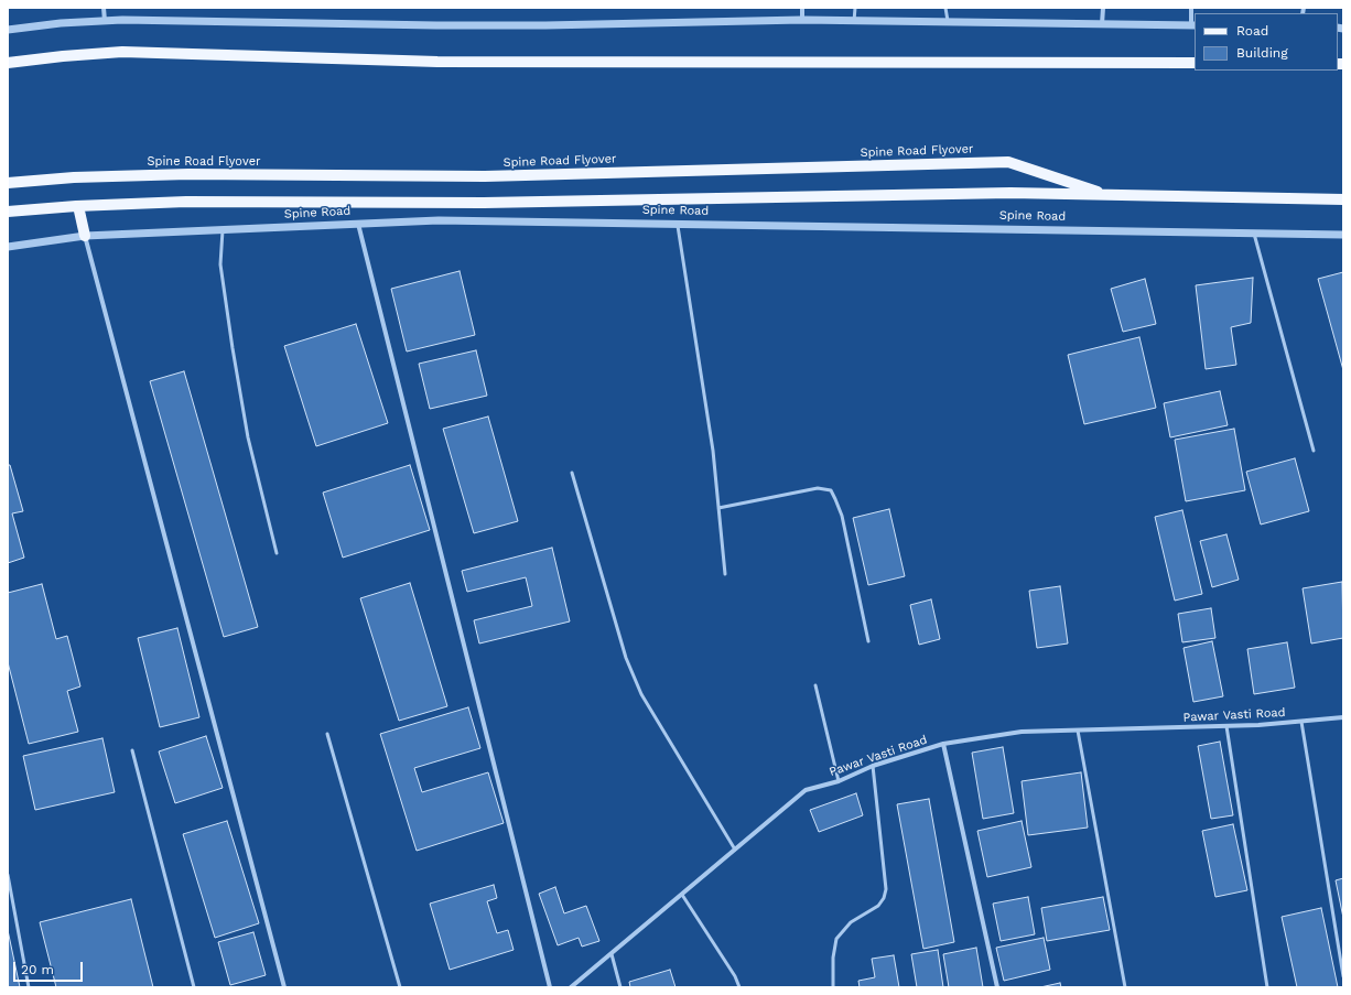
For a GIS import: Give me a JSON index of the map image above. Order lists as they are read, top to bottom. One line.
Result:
{"streets":{"main road":["Spine Road Flyover","Spine Road"],"street":["Pawar Vasti Road"]},"crossings":[["Spine Road Flyover","Spine Road"]],"legend":["Road","Building"],"scale_bar":"20 m"}
